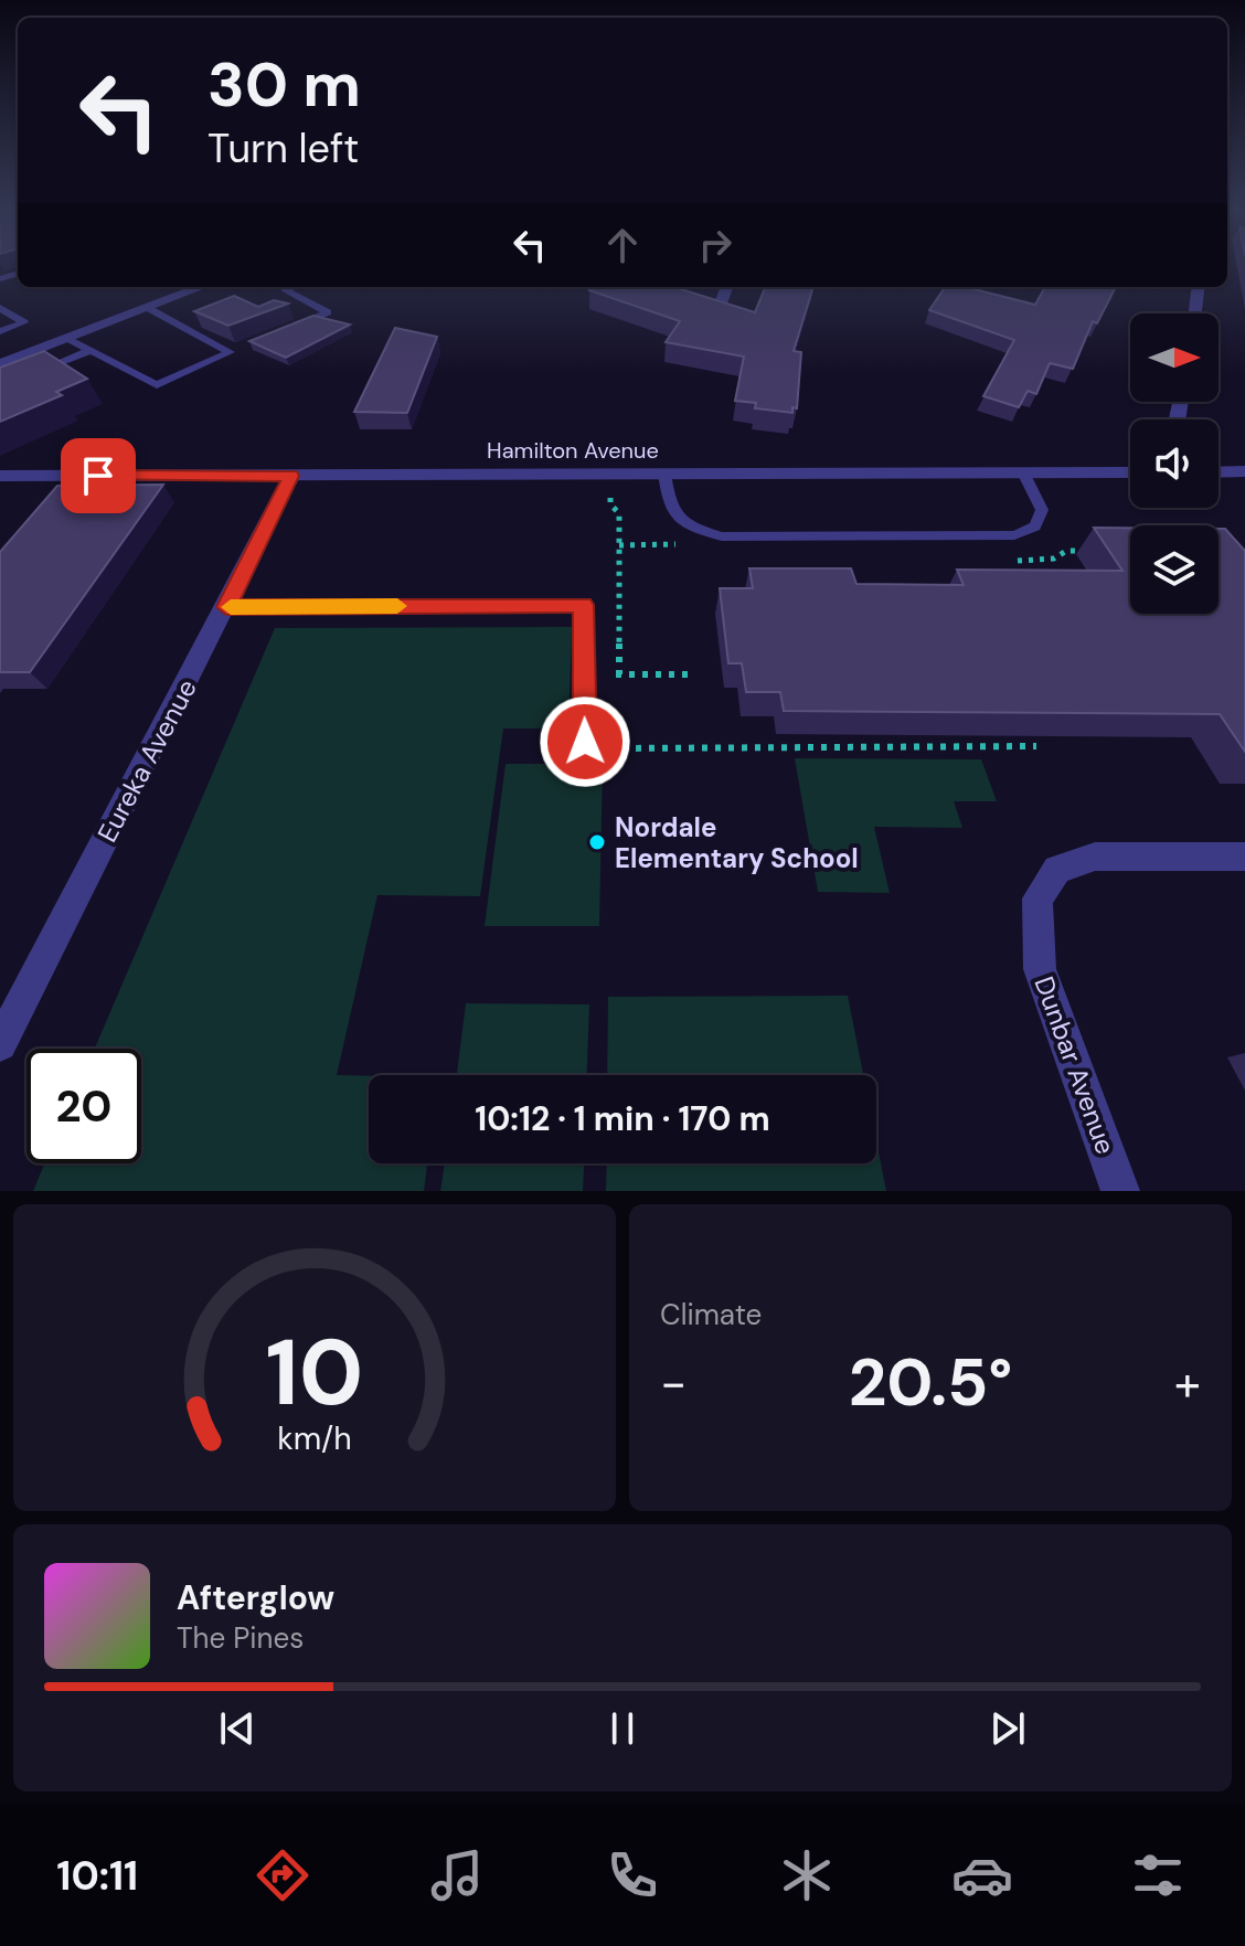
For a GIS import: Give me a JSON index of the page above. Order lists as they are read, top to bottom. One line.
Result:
{"streets":{"street":["Hamilton Avenue","Eureka Avenue","Dunbar Avenue"]},"crossings":[["Hamilton Avenue","Eureka Avenue"]],"places":["Nordale Elementary School"],"north":"right","page":{"turn":["30 m","Turn left"],"limit":"20","trip":"10:12 · 1 min · 170 m","tile":"Climate","heat":["−","20.5°","+"],"song":["Afterglow","The Pines"],"tabs":"10:11","gauge":["10","km/h"]}}
